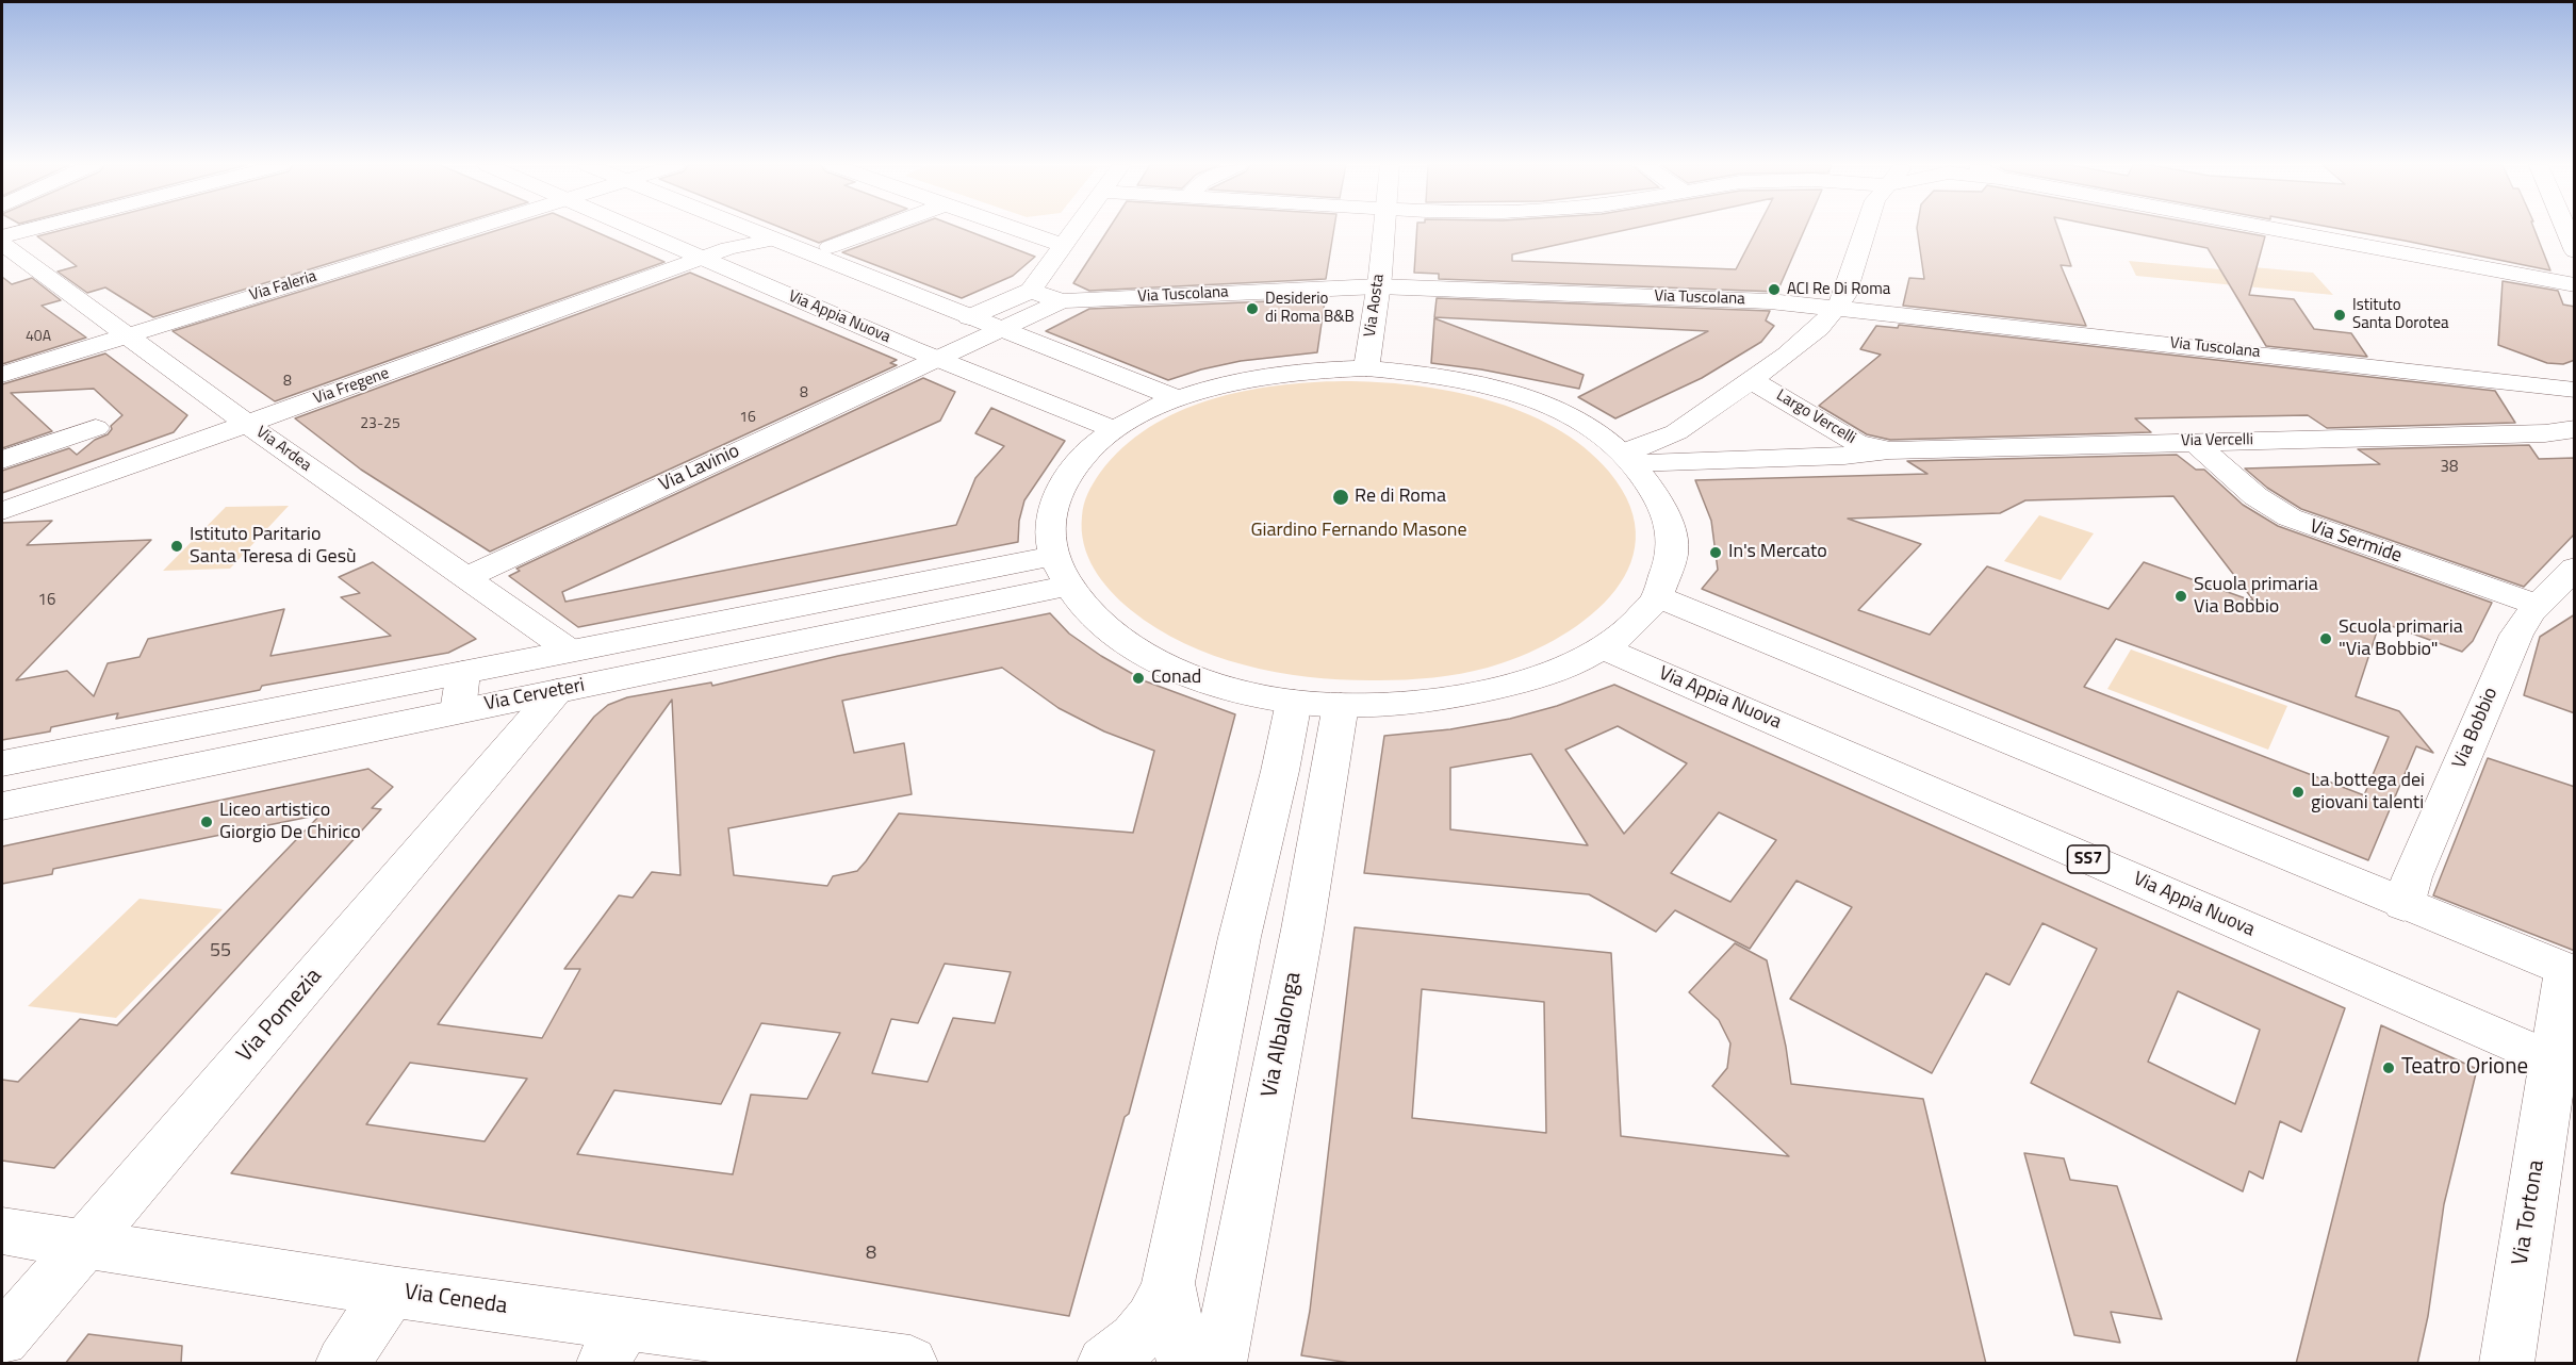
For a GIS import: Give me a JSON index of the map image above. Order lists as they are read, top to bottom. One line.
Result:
{"streets":{"street":["Via Faleria","Via Tuscolana","Via Aosta","Via Appia Nuova","Via Fregene","Largo Vercelli","Via Vercelli","Via Ardea","Via Lavinio","Via Sermide","Via Cerveteri","Via Bobbio","SS7","Via Pomezia","Via Albalonga","Via Tortona","Via Ceneda"]},"crossings":[["Via Faleria","Via Ardea"],["Via Tuscolana","Via Aosta"],["Via Tuscolana","Via Lavinio"],["Via Appia Nuova","Via Fregene"],["Via Appia Nuova","Via Lavinio"],["Via Appia Nuova","Via Tortona"],["Via Fregene","Via Ardea"],["Largo Vercelli","Via Vercelli"],["Via Vercelli","Via Sermide"],["Via Ardea","Via Lavinio"],["Via Ardea","Via Cerveteri"],["Via Sermide","Via Bobbio"],["Via Cerveteri","Via Pomezia"],["Via Pomezia","Via Ceneda"]],"parks":["Giardino Fernando Masone"],"places":["ACI Re Di Roma","Desiderio di Roma B&B","Istituto Santa Dorotea","Re di Roma","Istituto Paritario Santa Teresa di Gesù","In's Mercato","Scuola primaria Via Bobbio","Scuola primaria \"Via Bobbio\"","Conad","La bottega dei giovani talenti","Liceo artistico Giorgio De Chirico","Teatro Orione"],"house_numbers":["40A","8","8","16","23-25","38","16","55","8"]}
